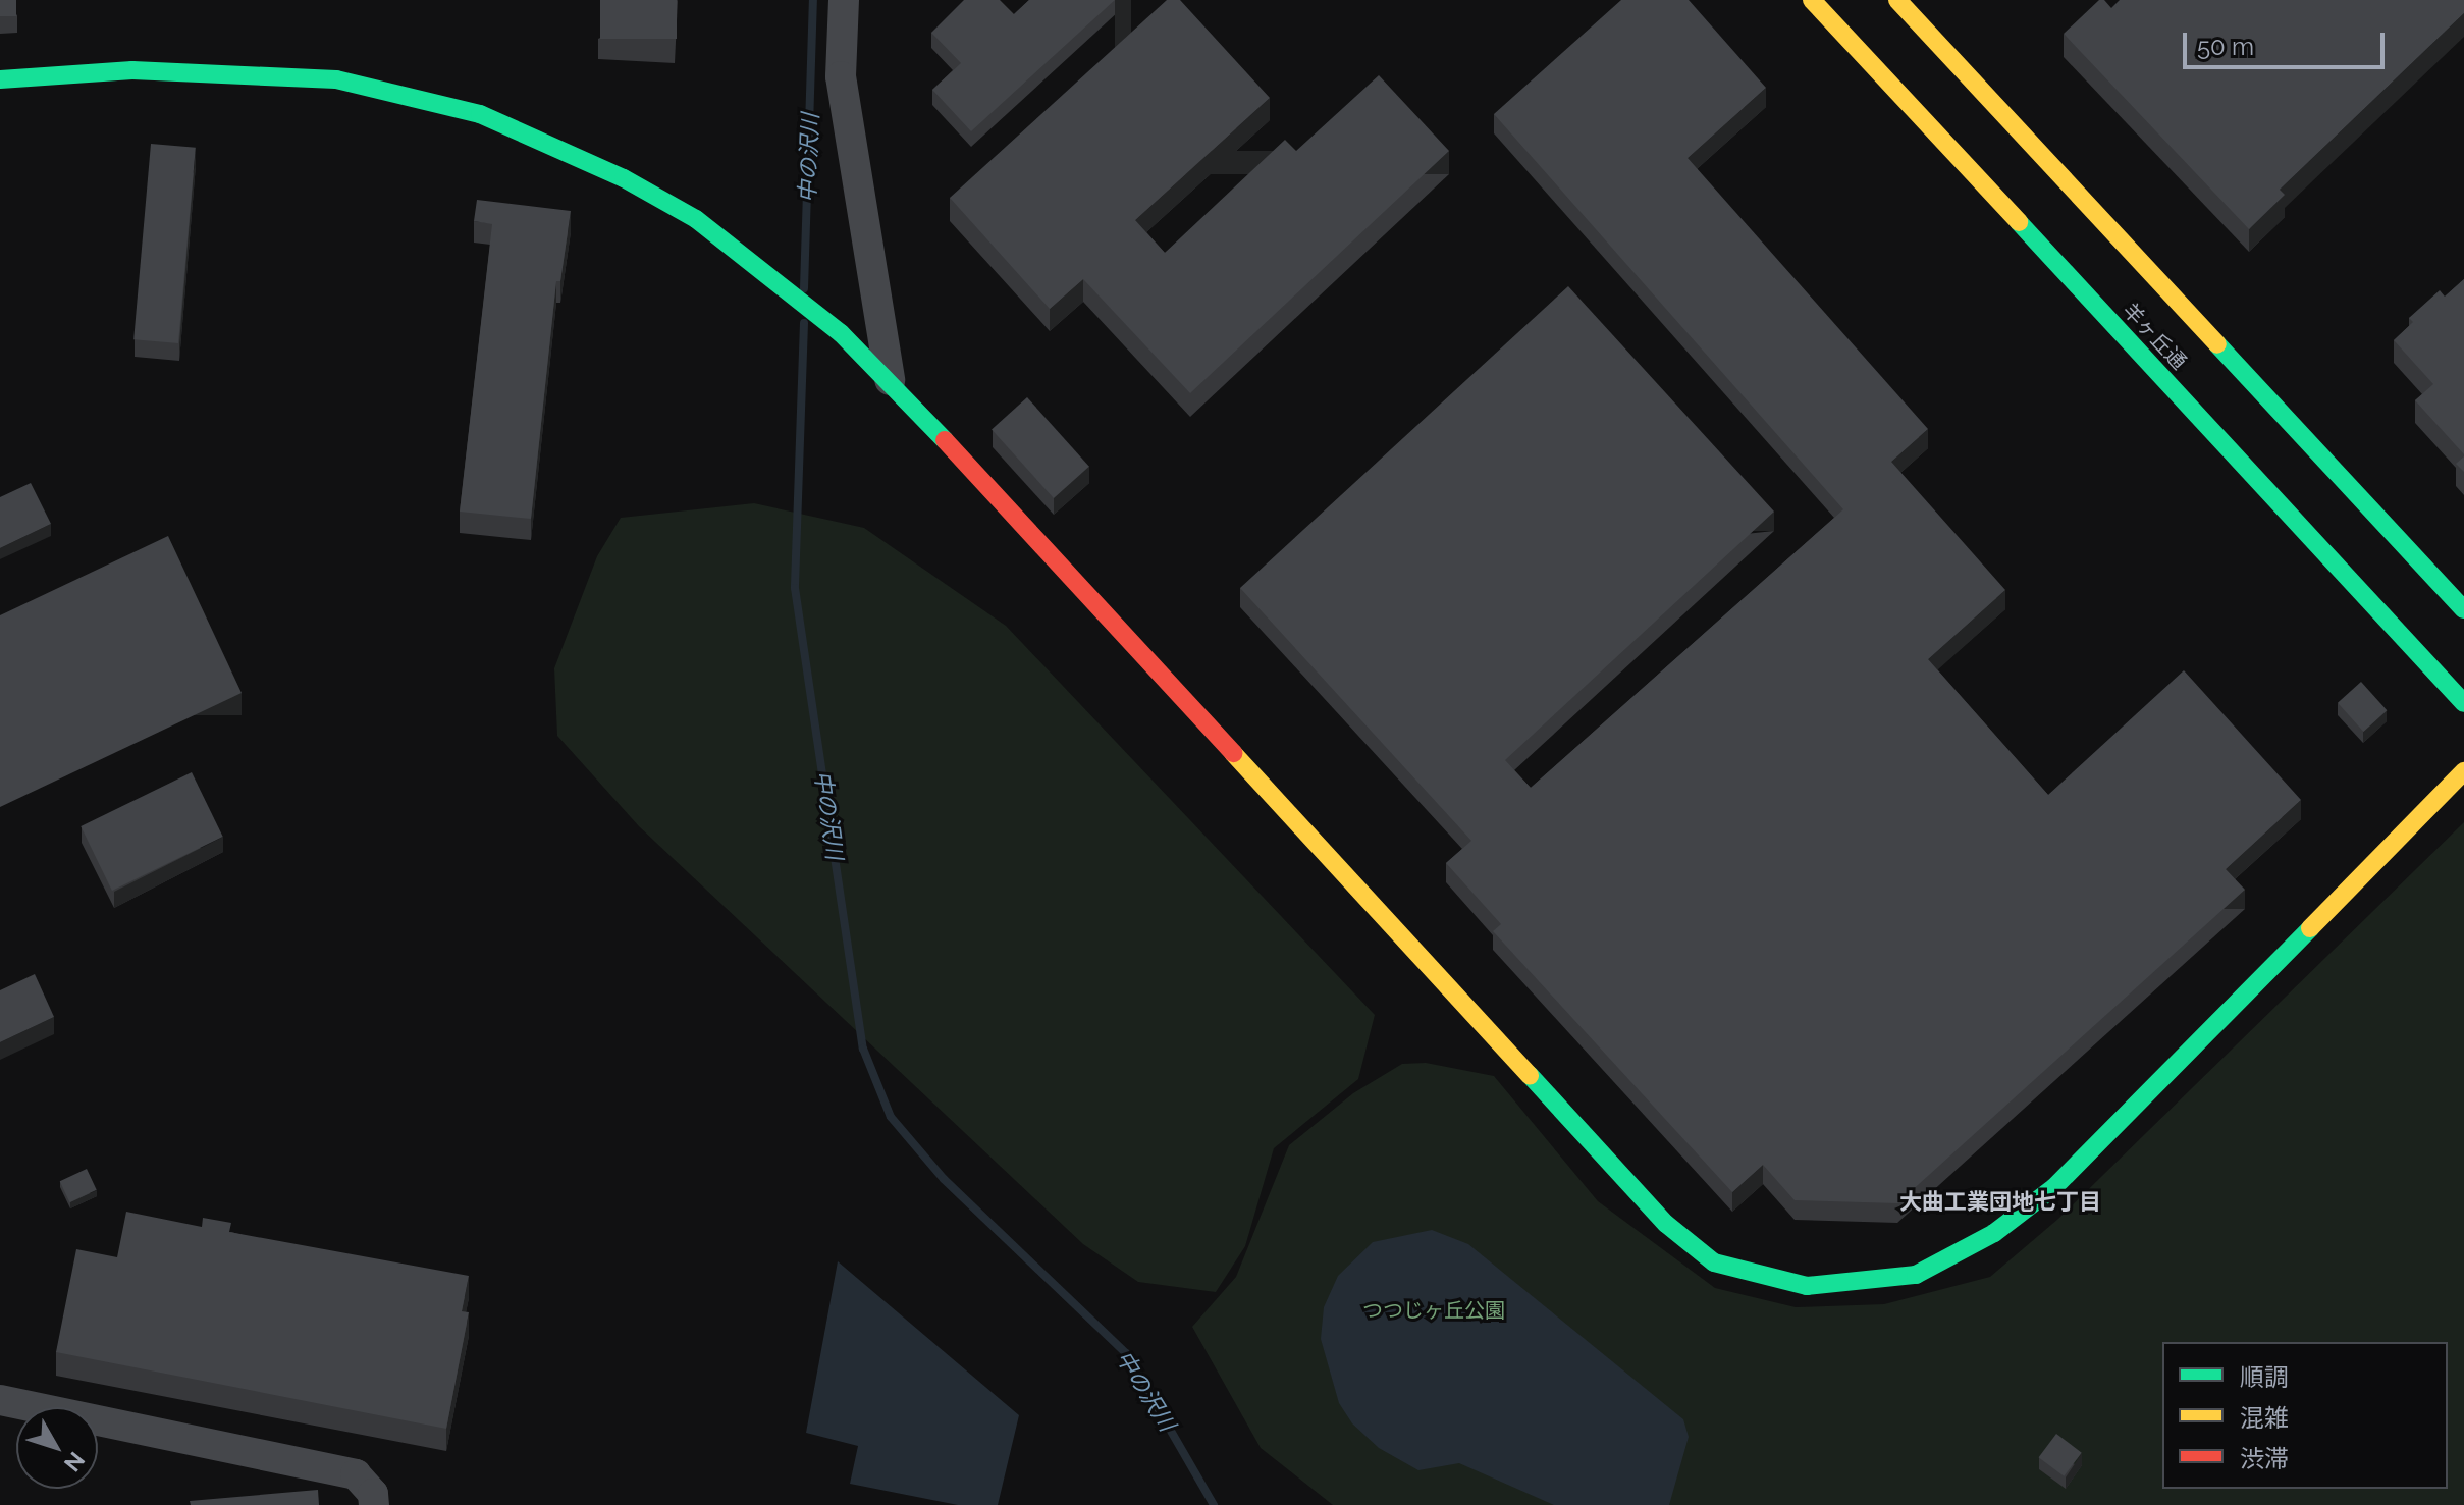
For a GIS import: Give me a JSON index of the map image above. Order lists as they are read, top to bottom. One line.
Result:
{"streets":{"street":["羊ヶ丘通"]},"districts":["大曲工業団地七丁目"],"water":["中の沢川"],"parks":["つつじヶ丘公園"],"legend":["順調","混雑","渋滞"],"scale_bar":"50 m","north":"bottom right"}
